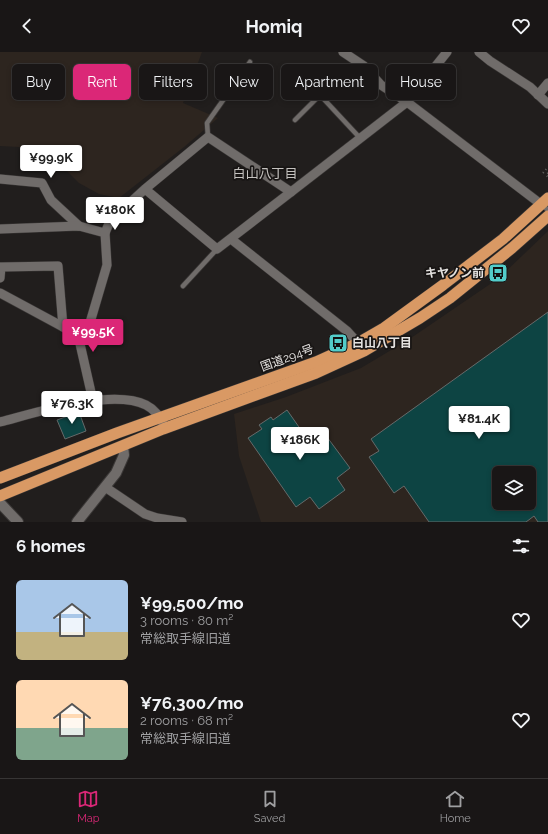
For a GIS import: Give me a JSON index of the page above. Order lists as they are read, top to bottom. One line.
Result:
{"streets":{"highway":["国道294号"]},"districts":["白山八丁目"],"places":{"bus stop":["キヤノン前","白山八丁目"]},"page":{"header":"Homiq","chip":["Buy","Rent","Filters","New","Apartment","House"],"price":["¥99.9K","¥180K","¥99.5K","¥76.3K","¥81.4K","¥186K"],"heading":"6 homes","list":[{"name":"¥99,500/mo","note":"3 rooms · 80 m² · 常総取手線旧道"},{"name":"¥76,300/mo","note":"2 rooms · 68 m² · 常総取手線旧道"}],"tabs":["Map","Saved","Home"]}}
